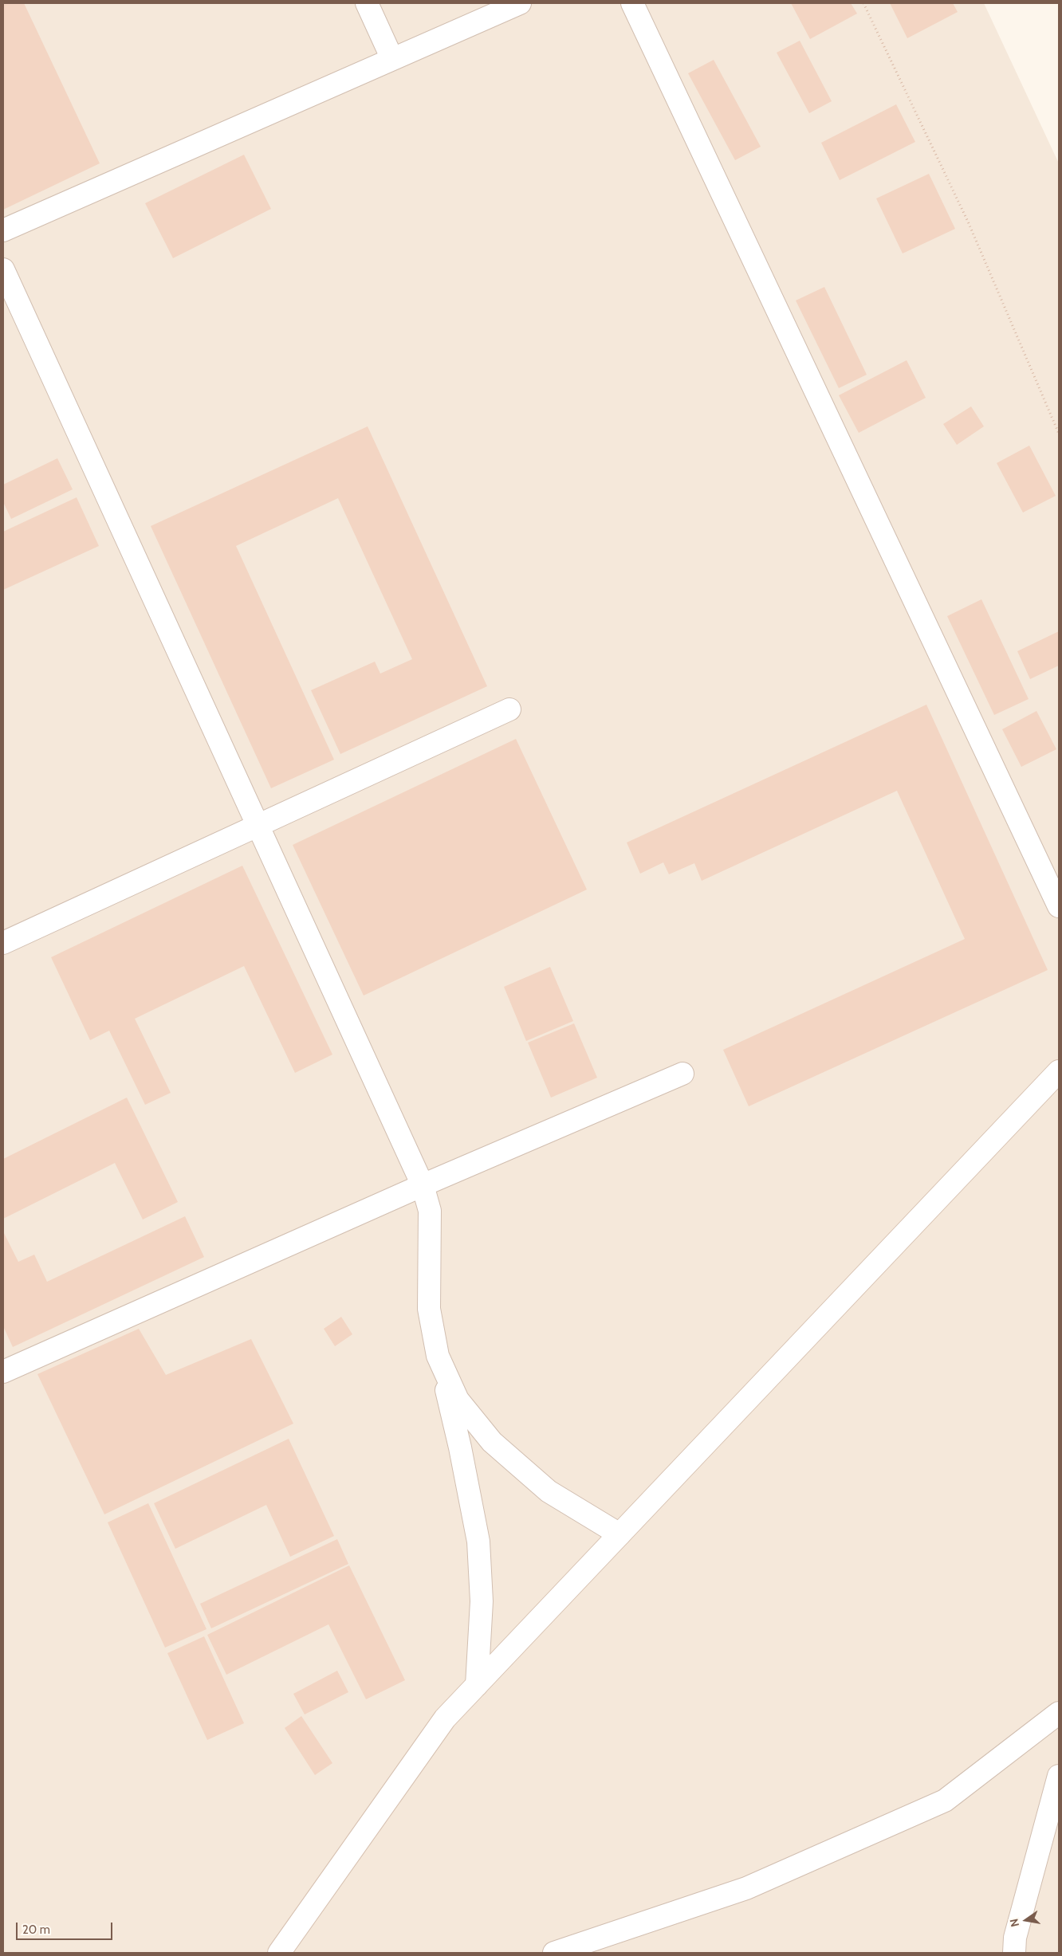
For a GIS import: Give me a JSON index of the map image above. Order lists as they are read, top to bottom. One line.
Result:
{"scale_bar":"20 m","north":"left"}
